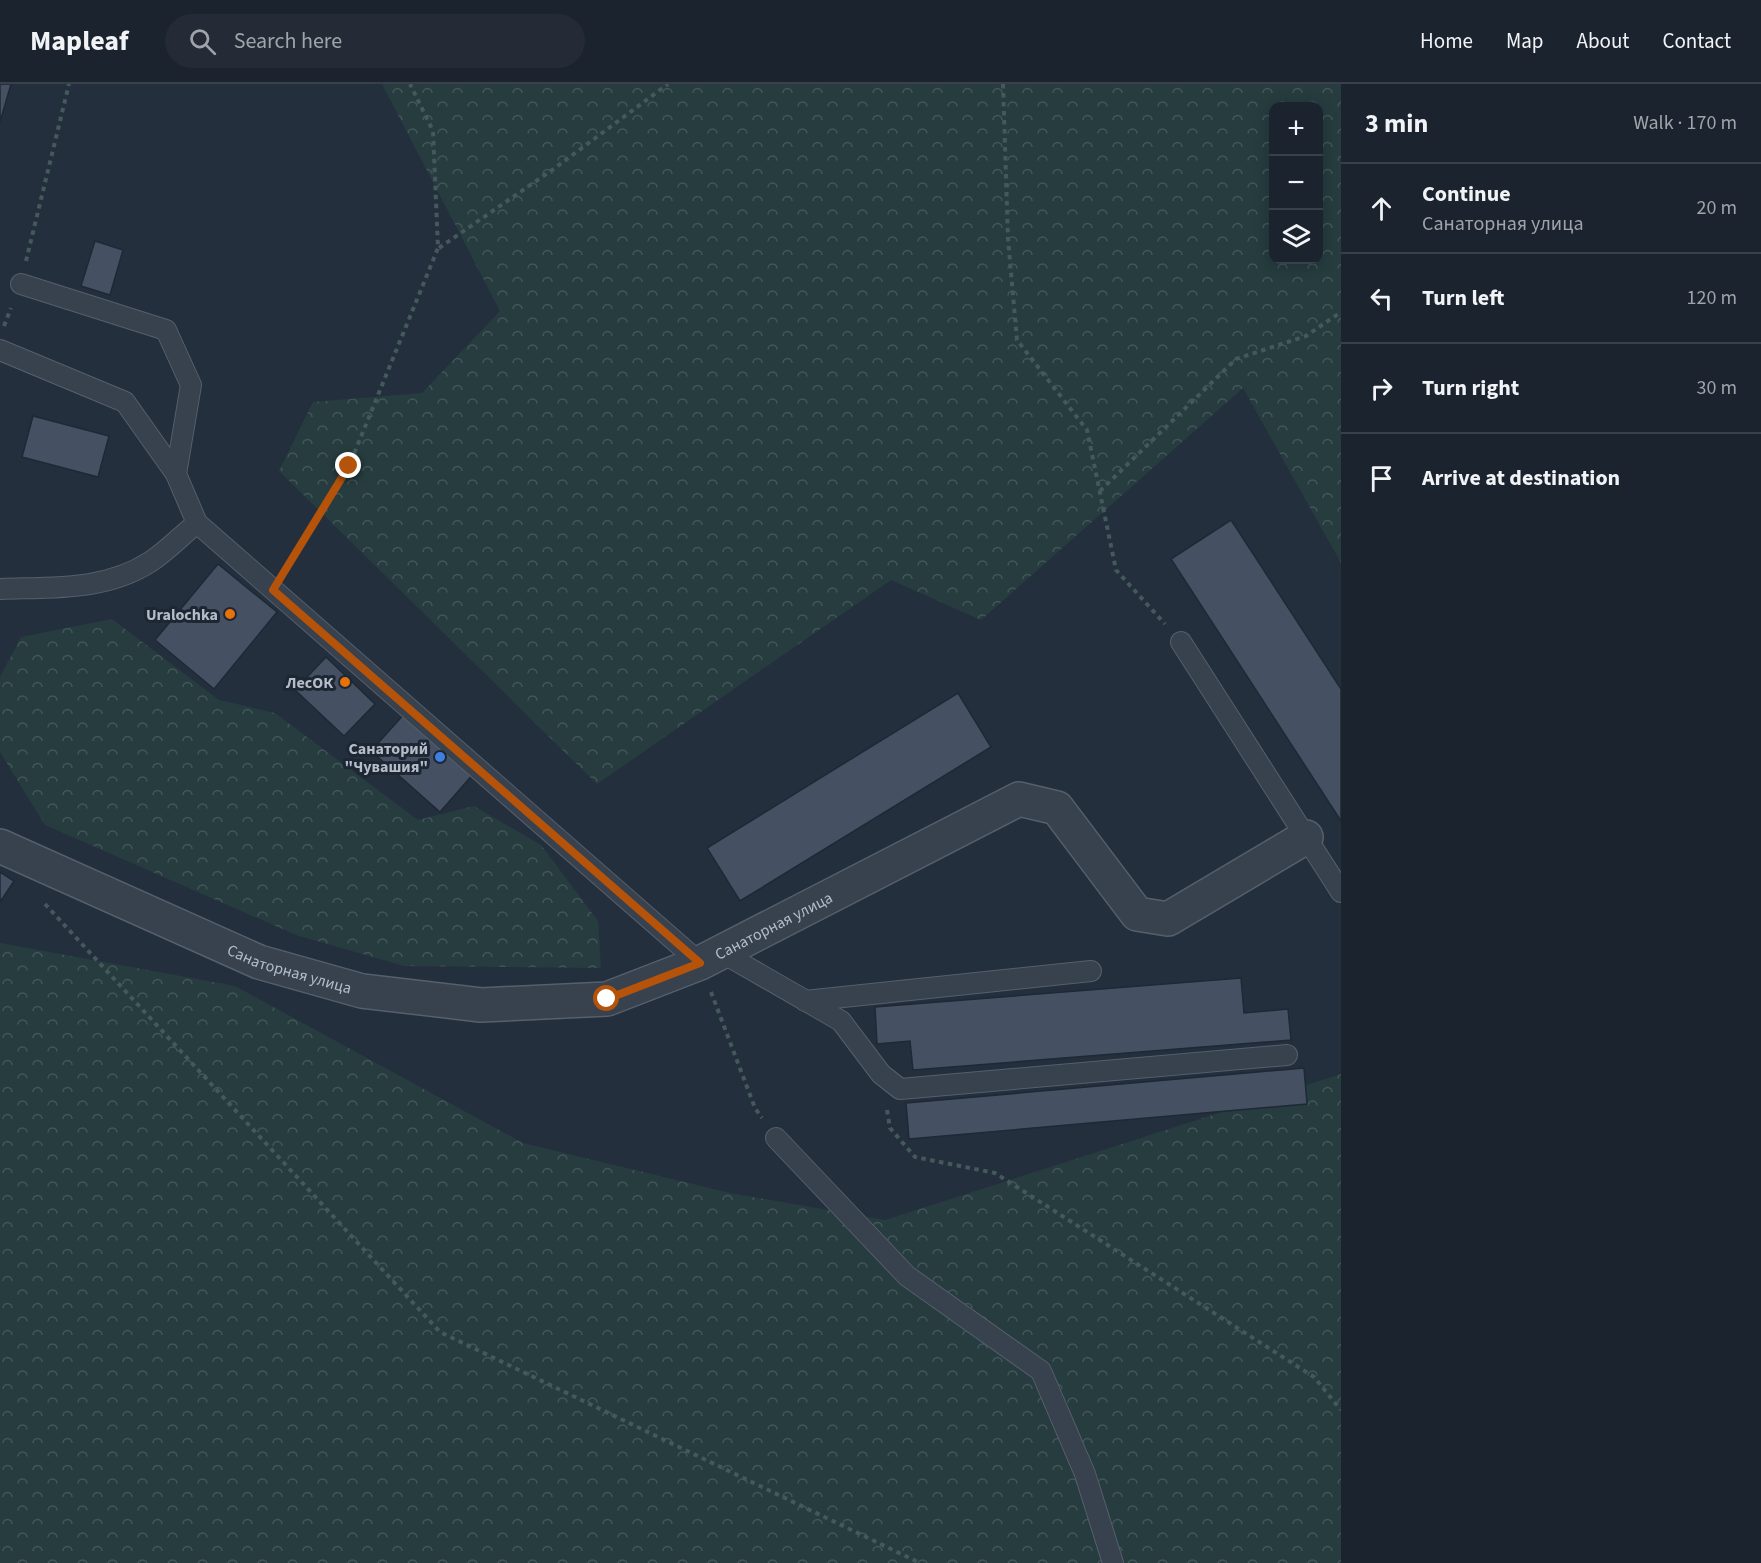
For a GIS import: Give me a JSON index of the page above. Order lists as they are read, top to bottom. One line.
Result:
{"streets":{"street":["Санаторная улица"]},"places":["Uralochka","ЛесОК","Санаторий \"Чувашия\""],"page":{"header":"Mapleaf","search":"Search here","nav":["Home","Map","About","Contact"],"heading":["3 min","Walk · 170 m"],"map_buttons":["+","−"],"list":[["Continue","Санаторная улица","20 m"],["Turn left","120 m"],["Turn right","30 m"],"Arrive at destination"]}}
